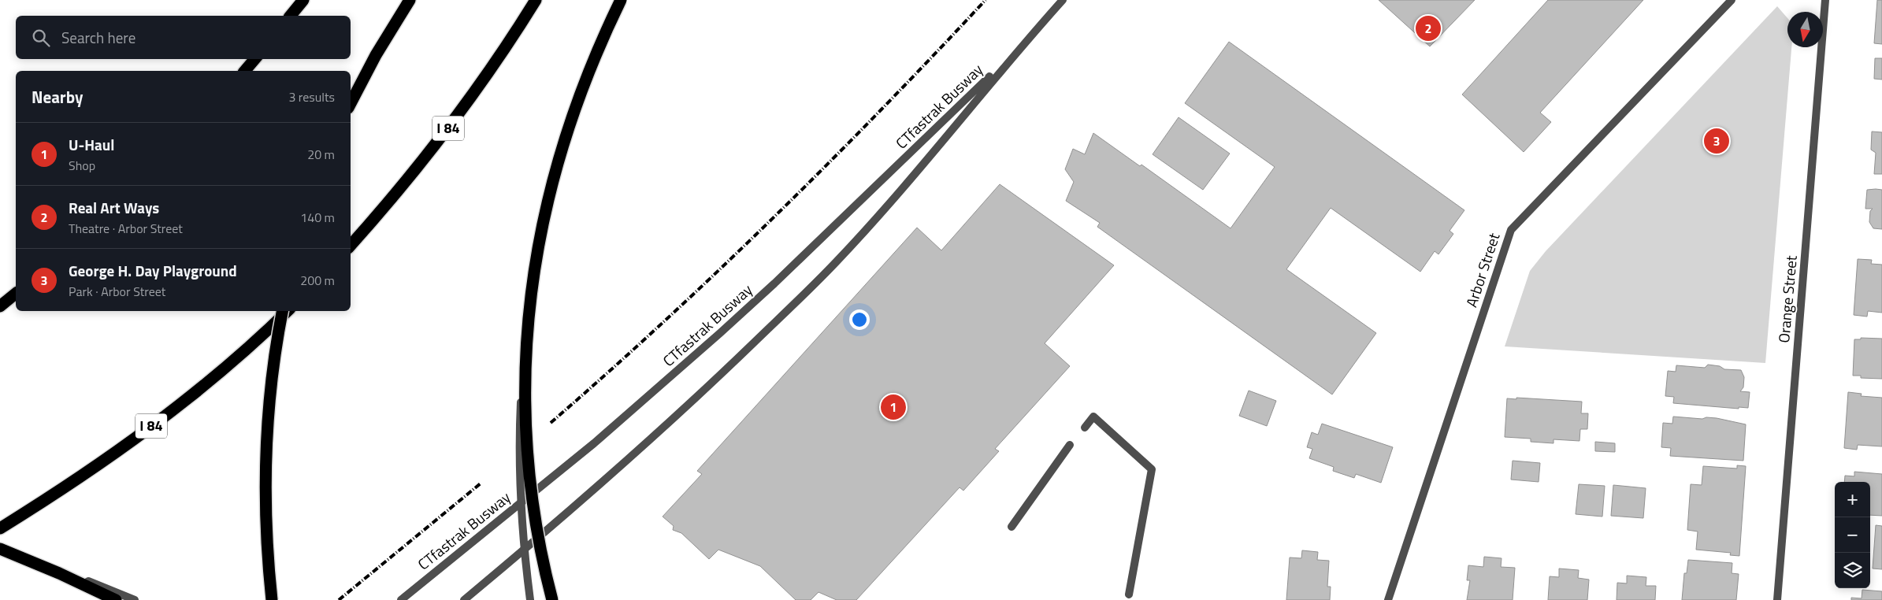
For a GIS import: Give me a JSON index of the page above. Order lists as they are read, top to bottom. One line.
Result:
{"streets":{"highway":["I 84"],"street":["CTfastrak Busway","Arbor Street","Orange Street"]},"north":"bottom","page":{"pins":["2","3","1"],"search":"Search here","heading":["Nearby","3 results"],"list":[{"mark":"1","name":"U-Haul","note":"Shop","value":"20 m"},{"mark":"2","name":"Real Art Ways","note":"Theatre · Arbor Street","value":"140 m"},{"mark":"3","name":"George H. Day Playground","note":"Park · Arbor Street","value":"200 m"}],"map_buttons":["+","−"]}}
